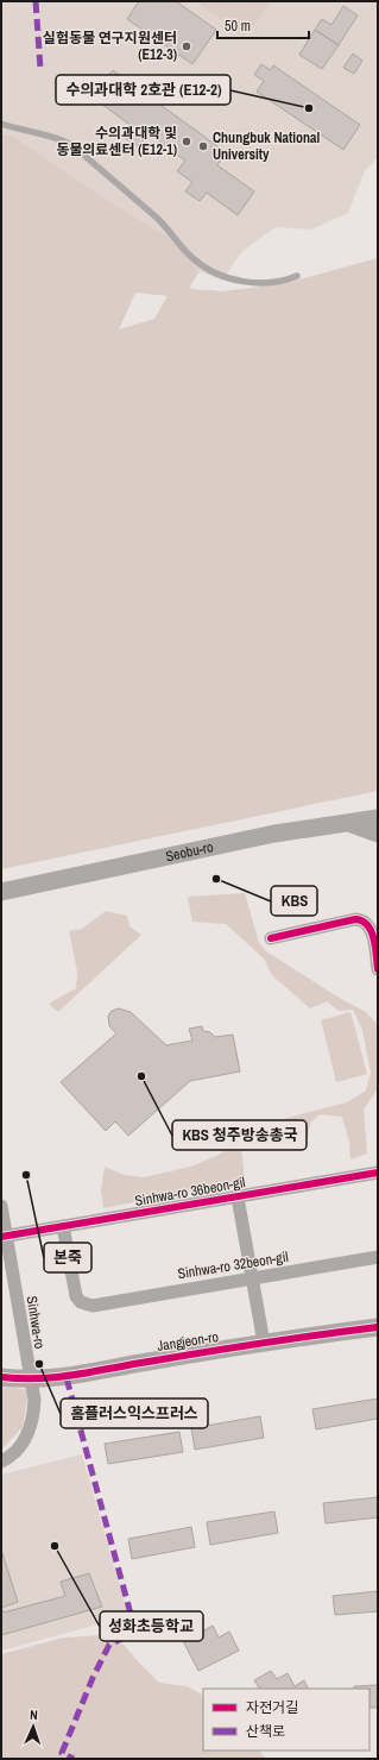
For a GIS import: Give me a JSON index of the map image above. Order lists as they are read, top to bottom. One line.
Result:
{"streets":{"main road":["Seobu-ro","Jangjeon-ro"],"street":["Sinhwa-ro 36beon-gil","Sinhwa-ro 32beon-gil","Sinhwa-ro"]},"crossings":[["Sinhwa-ro 36beon-gil","Sinhwa-ro 32beon-gil"],["Sinhwa-ro 36beon-gil","Sinhwa-ro"],["Sinhwa-ro","Jangjeon-ro"]],"places":["실험동물 연구지원센터 (E12-3)","수의과대학 2호관 (E12-2)","수의과대학 및 동물의료센터 (E12-1)","Chungbuk National University","KBS","KBS 청주방송총국","본죽","홈플러스익스프러스","성화초등학교"],"legend":["자전거길","산책로"],"scale_bar":"50 m","north":"top"}
